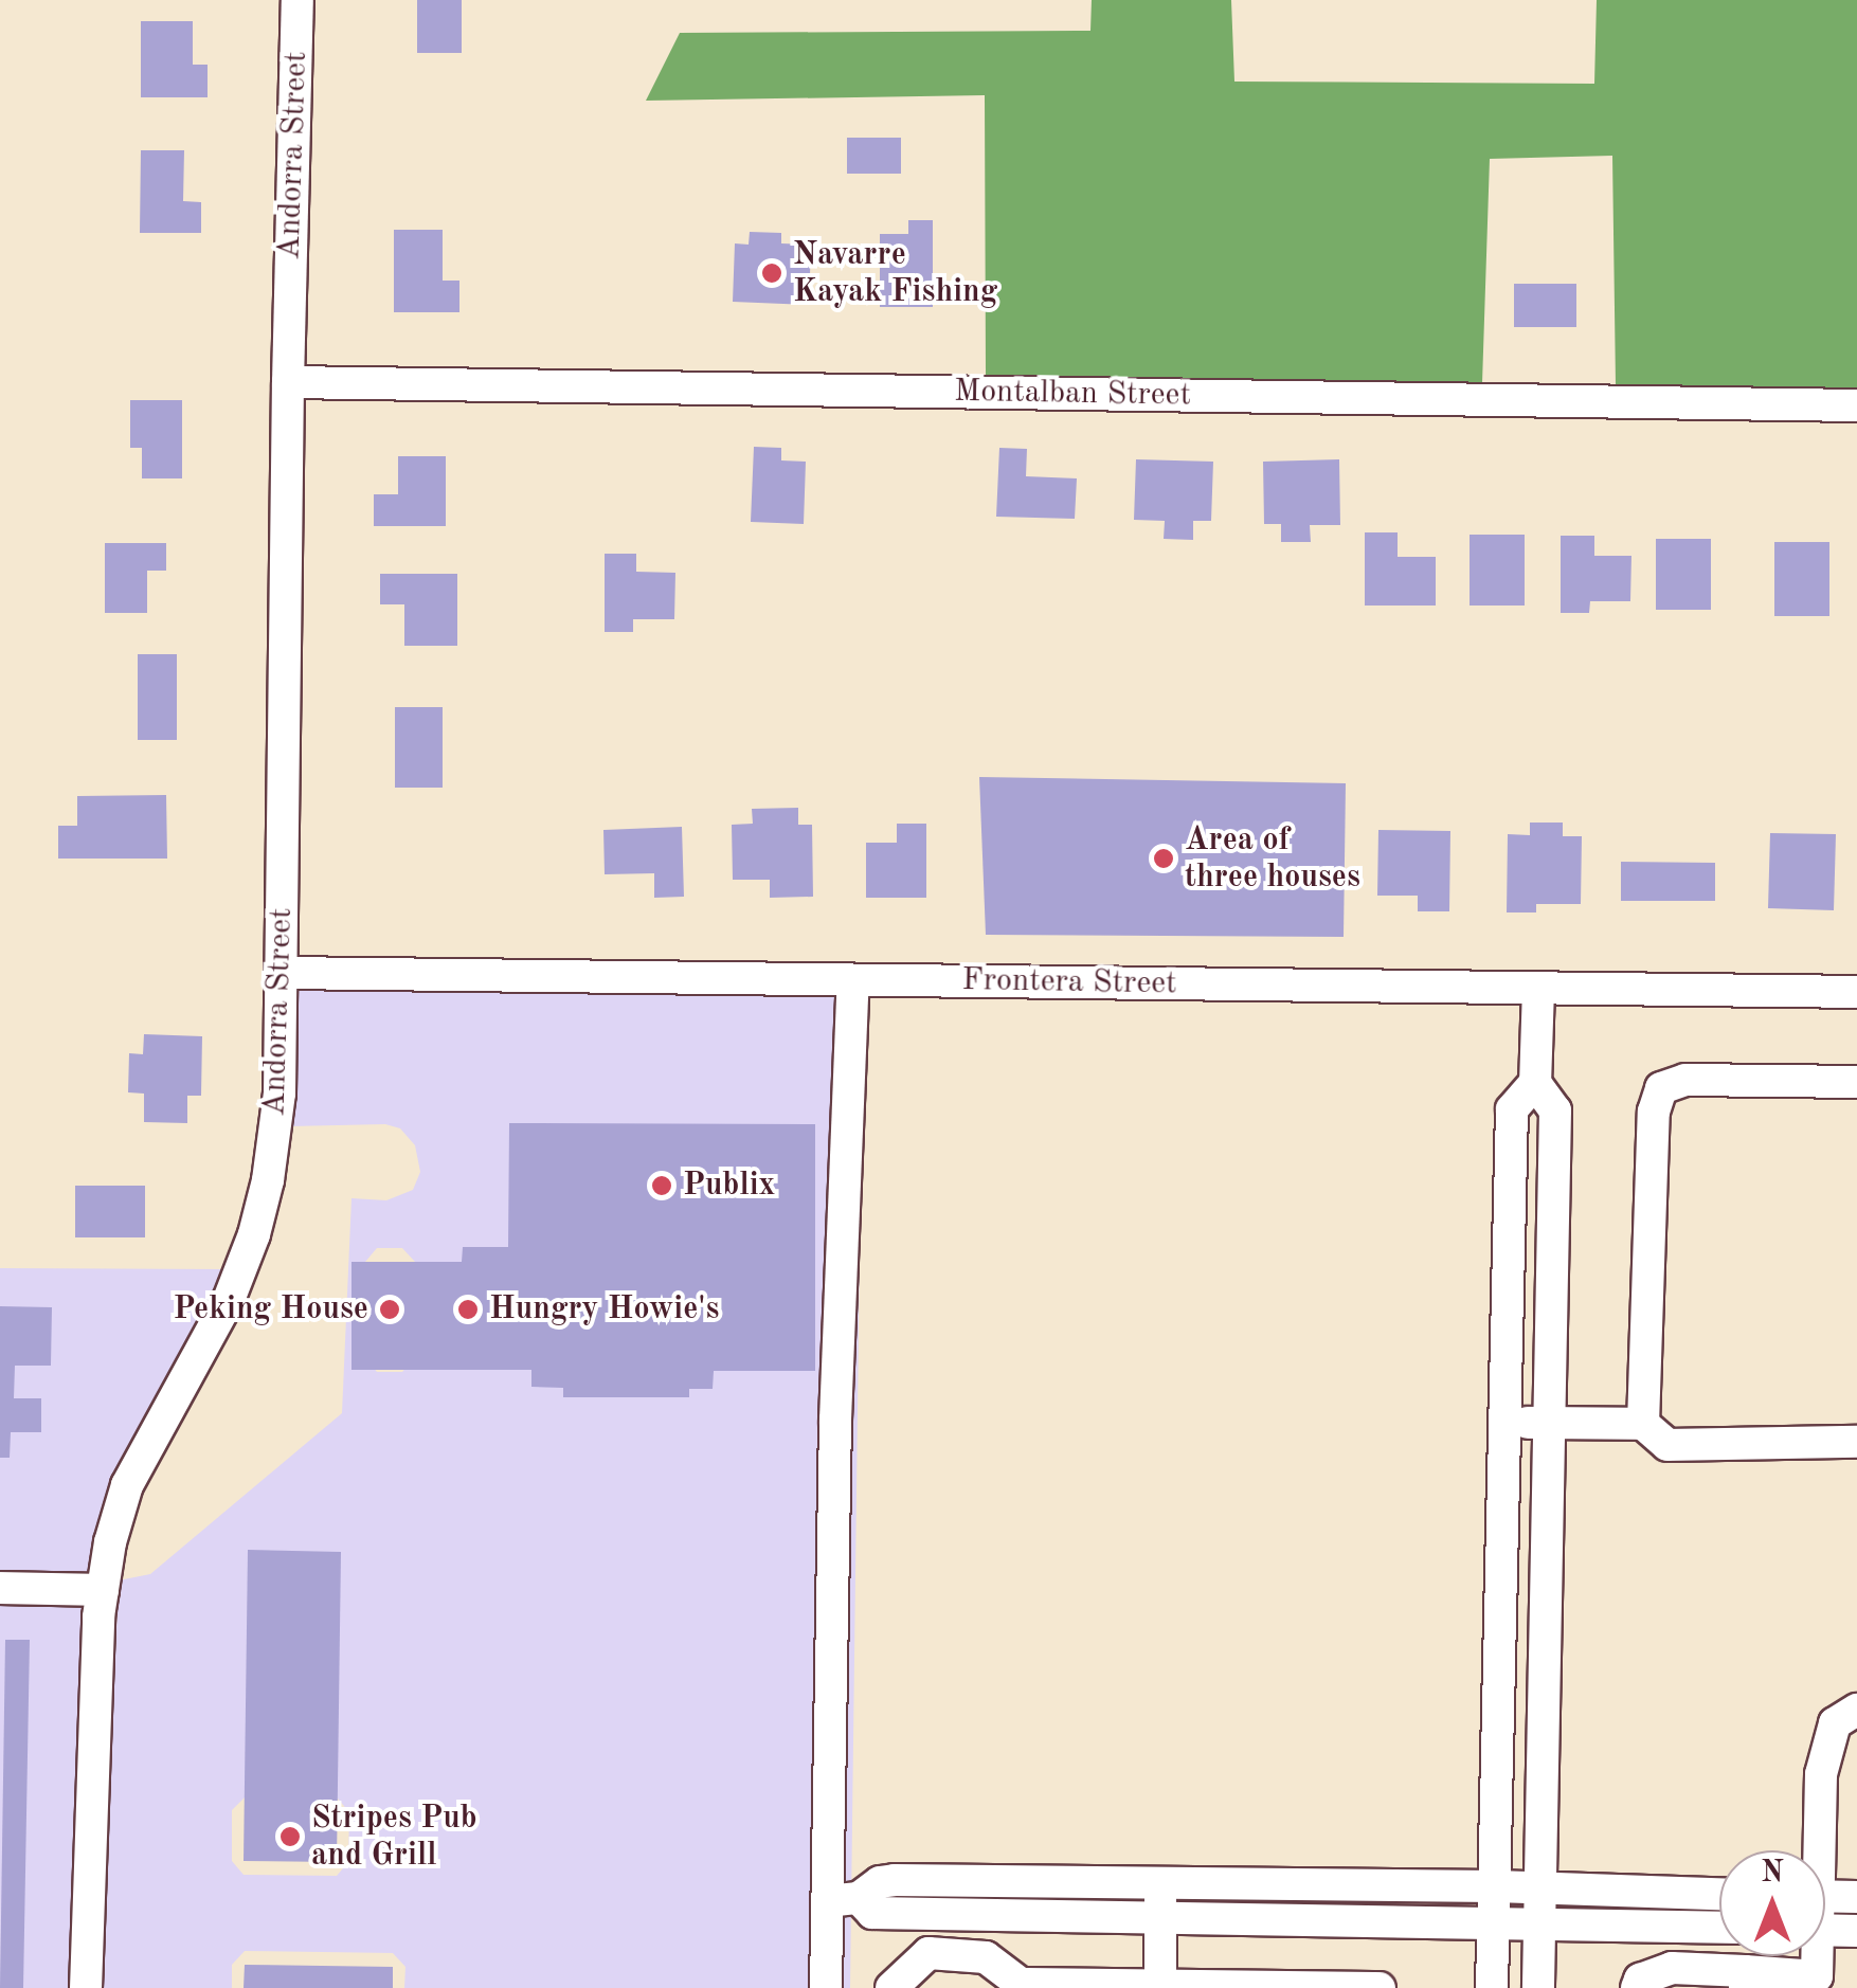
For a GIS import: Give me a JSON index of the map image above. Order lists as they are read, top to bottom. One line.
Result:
{"streets":{"street":["Andorra Street","Montalban Street","Frontera Street"]},"crossings":[["Andorra Street","Montalban Street"],["Andorra Street","Frontera Street"]],"places":["Navarre Kayak Fishing","Area of three houses","Publix","Peking House","Hungry Howie's","Stripes Pub and Grill"],"north":"top"}
